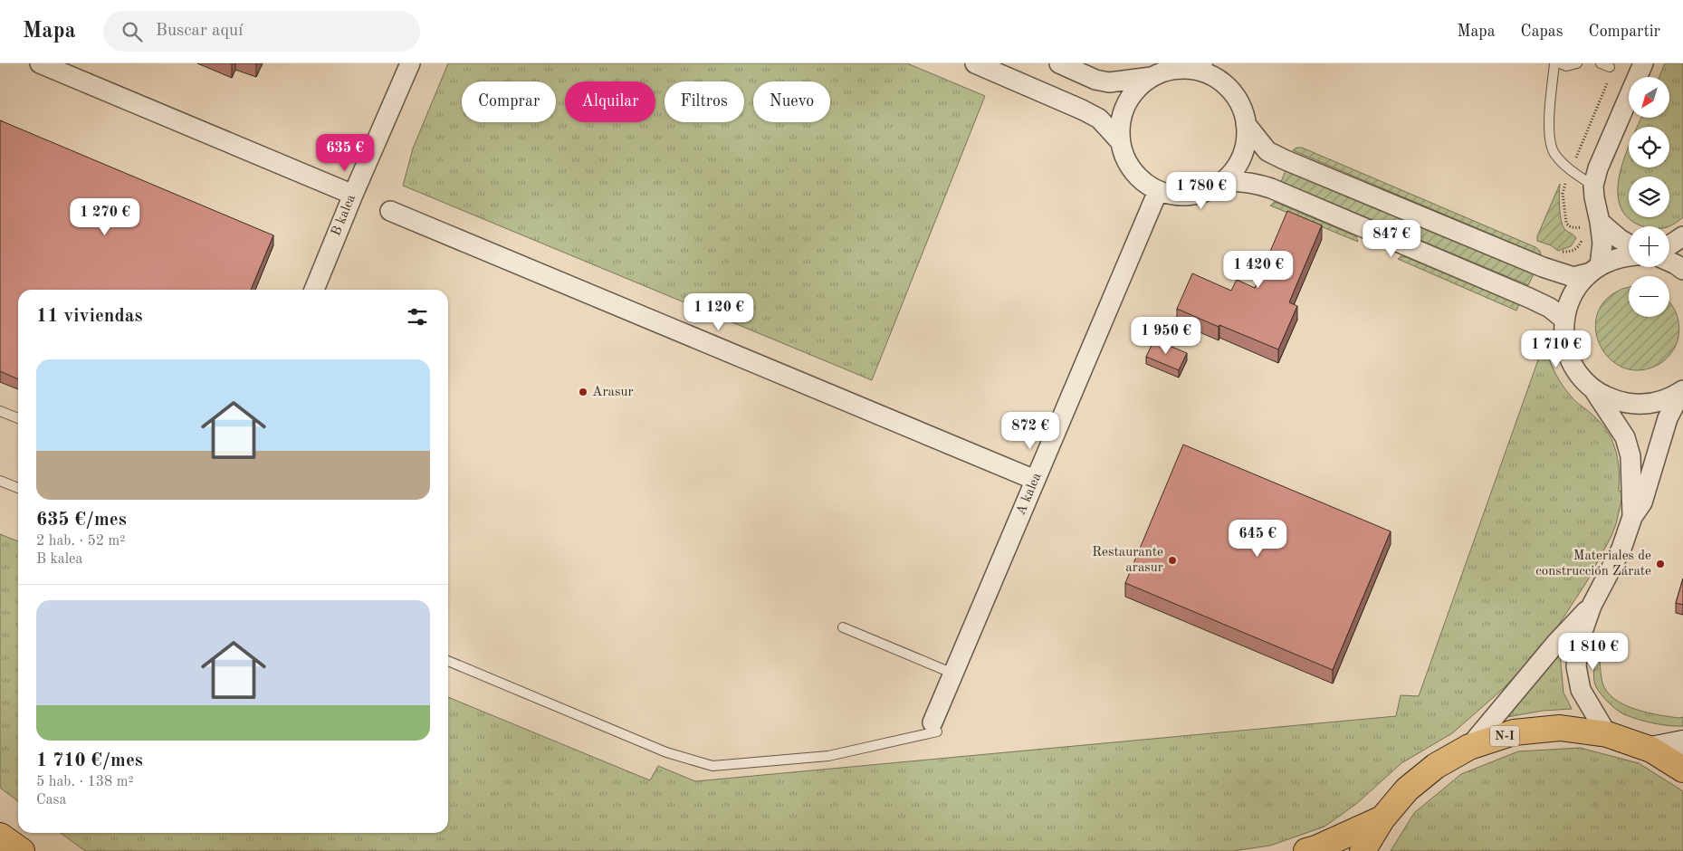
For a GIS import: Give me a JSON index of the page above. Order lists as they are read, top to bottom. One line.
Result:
{"streets":{"highway":["N-I"],"street":["B kalea","A kalea"]},"places":["Arasur","Restaurante arasur","Materiales de construcción Zárate"],"north":"bottom left","page":{"header":"Mapa","search":"Buscar aquí","nav":["Mapa","Capas","Compartir"],"map_buttons":["+","−"],"chip":["Comprar","Alquilar","Filtros","Nuevo"],"price":["635 €","1 780 €","1 270 €","847 €","1 420 €","1 120 €","1 950 €","1 710 €","872 €","645 €","1 810 €"],"heading":"11 viviendas","list":[{"name":"635 €/mes","note":"2 hab. · 52 m² · B kalea"},{"name":"1 710 €/mes","note":"5 hab. · 138 m² · Casa"}]}}
